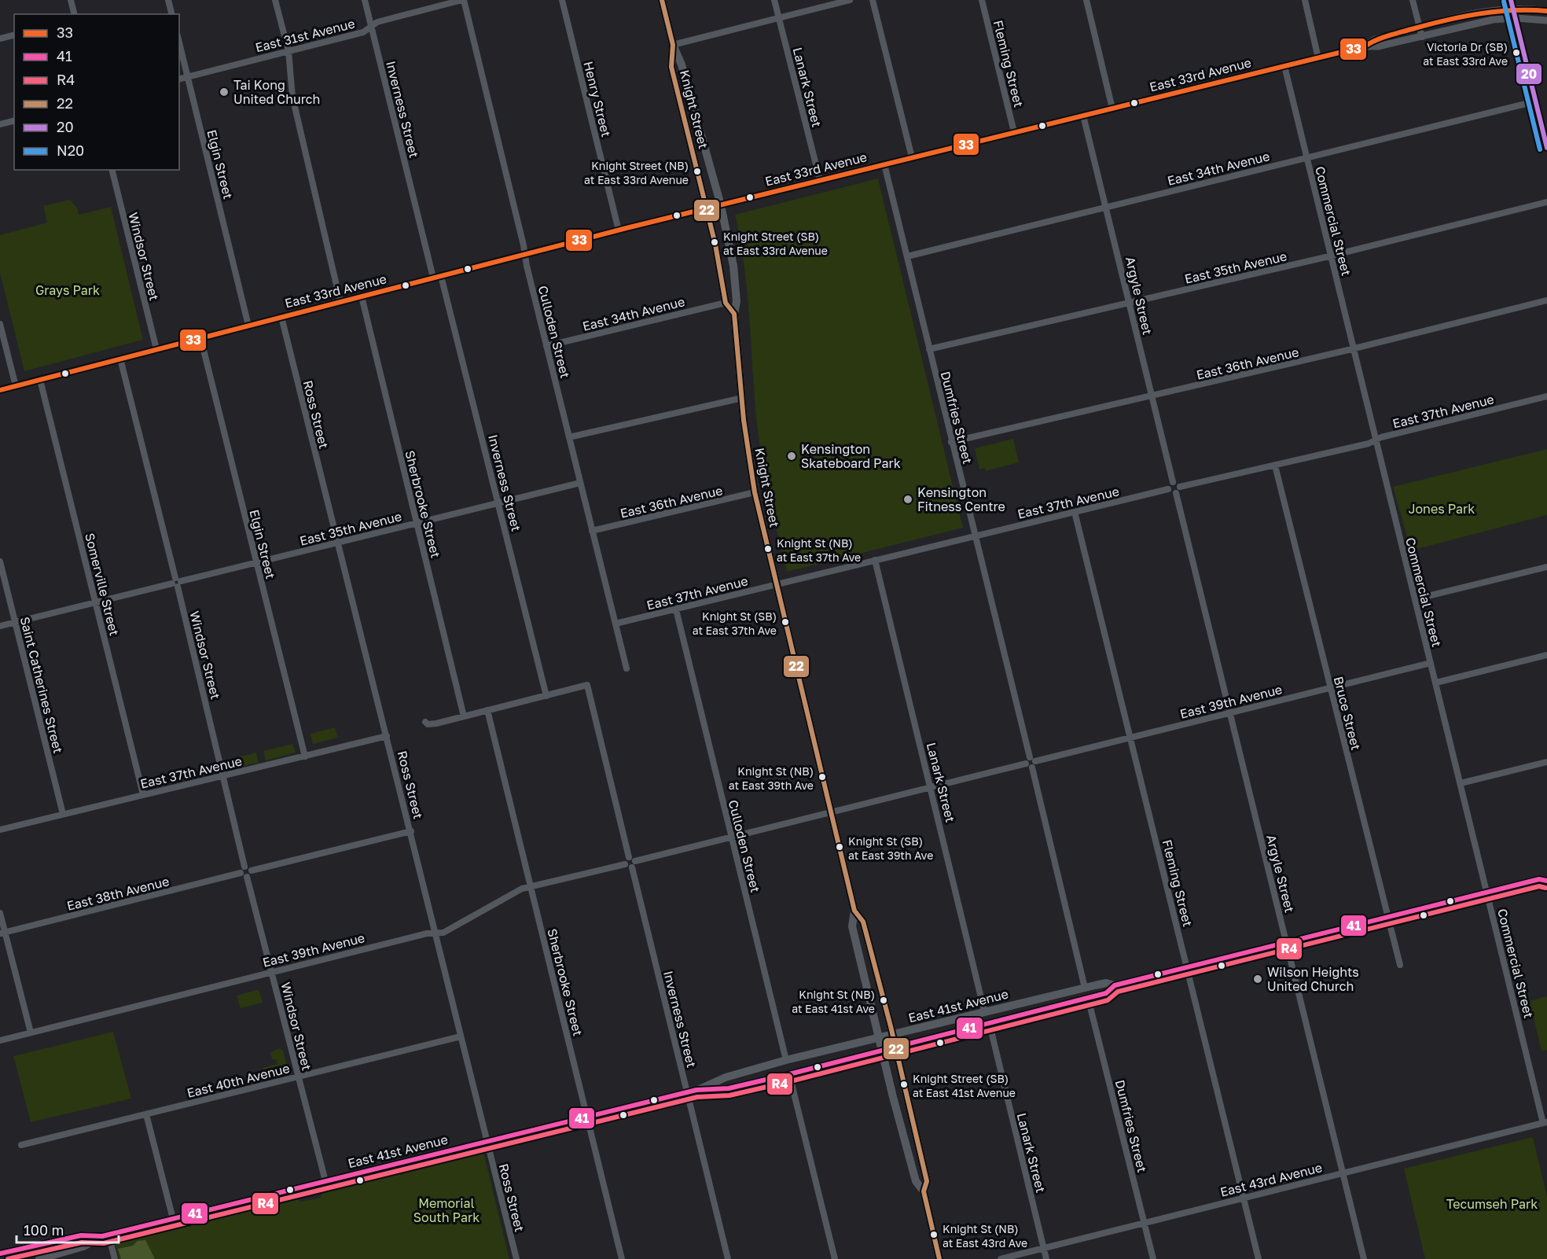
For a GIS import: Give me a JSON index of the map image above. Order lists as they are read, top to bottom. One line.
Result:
{"streets":{"main road":["Knight Street","East 41st Avenue"],"street":["East 31st Avenue","Fleming Street","East 33rd Avenue","Lanark Street","Henry Street","Inverness Street","Elgin Street","East 34th Avenue","Commercial Street","Windsor Street","East 35th Avenue","Argyle Street","Culloden Street","East 36th Avenue","East 37th Avenue","Ross Street","Dumfries Street","Sherbrooke Street","Somerville Street","Saint Catherines Street","East 39th Avenue","Bruce Street","East 38th Avenue","East 40th Avenue","East 43rd Avenue"]},"crossings":[["East 31st Avenue","Inverness Street"],["East 31st Avenue","Elgin Street"],["East 31st Avenue","Culloden Street"],["Fleming Street","East 33rd Avenue"],["Fleming Street","East 37th Avenue"],["Fleming Street","East 39th Avenue"],["Fleming Street","East 41st Avenue"],["Fleming Street","East 43rd Avenue"],["East 33rd Avenue","Lanark Street"],["East 33rd Avenue","Henry Street"],["East 33rd Avenue","Inverness Street"],["East 33rd Avenue","Knight Street"],["East 33rd Avenue","Elgin Street"],["East 33rd Avenue","Commercial Street"],["East 33rd Avenue","Windsor Street"],["East 33rd Avenue","Argyle Street"],["East 33rd Avenue","Culloden Street"],["East 33rd Avenue","Ross Street"],["East 33rd Avenue","Dumfries Street"],["East 33rd Avenue","Sherbrooke Street"],["East 33rd Avenue","Somerville Street"],["Lanark Street","East 37th Avenue"],["Lanark Street","East 41st Avenue"],["Lanark Street","East 43rd Avenue"],["Inverness Street","East 35th Avenue"],["Inverness Street","East 41st Avenue"],["Knight Street","East 34th Avenue"],["Knight Street","East 36th Avenue"],["Knight Street","East 37th Avenue"],["Knight Street","East 41st Avenue"],["Elgin Street","East 35th Avenue"],["Elgin Street","East 37th Avenue"],["East 34th Avenue","Commercial Street"],["East 34th Avenue","Argyle Street"],["East 34th Avenue","Culloden Street"],["East 34th Avenue","Dumfries Street"],["Commercial Street","East 35th Avenue"],["Commercial Street","East 36th Avenue"],["Commercial Street","East 37th Avenue"],["Commercial Street","East 39th Avenue"],["Commercial Street","East 41st Avenue"],["Commercial Street","East 43rd Avenue"],["Windsor Street","East 35th Avenue"],["Windsor Street","East 37th Avenue"],["Windsor Street","East 39th Avenue"],["Windsor Street","East 41st Avenue"],["Windsor Street","East 40th Avenue"],["East 35th Avenue","Argyle Street"],["East 35th Avenue","Culloden Street"],["East 35th Avenue","Ross Street"],["East 35th Avenue","Dumfries Street"],["East 35th Avenue","Sherbrooke Street"],["East 35th Avenue","Somerville Street"],["East 35th Avenue","Saint Catherines Street"],["Argyle Street","East 36th Avenue"],["Argyle Street","East 37th Avenue"],["Argyle Street","East 39th Avenue"],["Argyle Street","East 41st Avenue"],["Argyle Street","East 43rd Avenue"],["Culloden Street","East 36th Avenue"],["Culloden Street","East 37th Avenue"],["Culloden Street","East 41st Avenue"],["East 36th Avenue","Dumfries Street"],["East 37th Avenue","Ross Street"],["East 37th Avenue","Dumfries Street"],["East 37th Avenue","Somerville Street"],["East 37th Avenue","Saint Catherines Street"],["East 37th Avenue","Bruce Street"],["Ross Street","East 39th Avenue"],["Ross Street","East 41st Avenue"],["Ross Street","East 40th Avenue"],["Dumfries Street","East 41st Avenue"],["Dumfries Street","East 43rd Avenue"],["Sherbrooke Street","East 39th Avenue"],["Sherbrooke Street","East 41st Avenue"],["East 39th Avenue","Bruce Street"],["Bruce Street","East 41st Avenue"]],"parks":["Grays Park","Jones Park","Memorial South Park","Tecumseh Park"],"places":["Victoria Dr (SB) at East 33rd Ave","Tai Kong United Church","Knight Street (NB) at East 33rd Avenue","Knight Street (SB) at East 33rd Avenue","Kensington Skateboard Park","Kensington Fitness Centre","Knight St (NB) at East 37th Ave","Knight St (SB) at East 37th Ave","Knight St (NB) at East 39th Ave","Knight St (SB) at East 39th Ave","Wilson Heights United Church","Knight St (NB) at East 41st Ave","Knight Street (SB) at East 41st Avenue","Knight St (NB) at East 43rd Ave"],"lines":["transit line 22","transit line 20","transit line N20","transit line 33","transit line 41","transit line R4"],"legend":["33","41","R4","22","20","N20"],"scale_bar":"100 m"}
